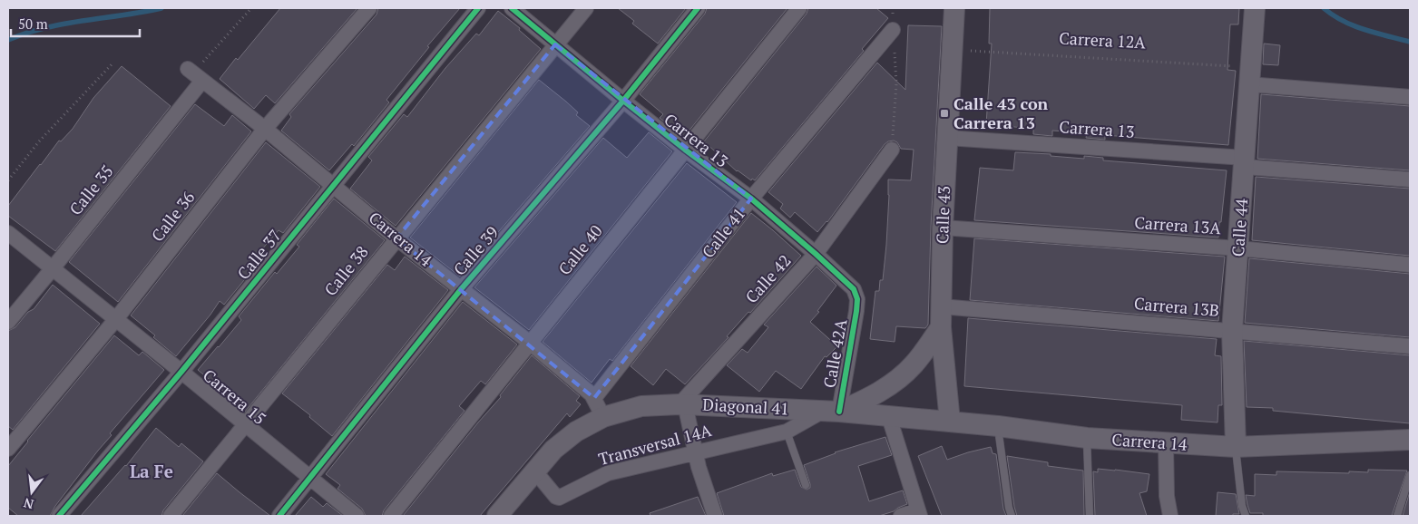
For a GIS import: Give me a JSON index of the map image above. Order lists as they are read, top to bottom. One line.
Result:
{"streets":{"main road":["Calle 43","Calle 44","Carrera 14","Diagonal 41"],"street":["Carrera 13","Calle 35","Calle 36","Carrera 13A","Calle 41","Calle 40","Calle 39","Calle 37","Calle 38","Calle 42","Carrera 13B","Calle 42A","Carrera 15","Transversal 14A"],"path":["Carrera 12A"]},"crossings":[["Carrera 12A","Calle 43"],["Carrera 12A","Calle 44"],["Carrera 13","Calle 43"],["Carrera 13","Calle 44"],["Carrera 13","Calle 41"],["Carrera 13","Calle 40"],["Carrera 13","Calle 39"],["Carrera 13","Calle 38"],["Carrera 13","Calle 42"],["Carrera 13","Calle 42A"],["Calle 35","Carrera 14"],["Calle 35","Carrera 15"],["Calle 43","Carrera 13A"],["Calle 43","Carrera 14"],["Calle 43","Carrera 13B"],["Calle 36","Carrera 14"],["Calle 36","Carrera 15"],["Carrera 13A","Calle 44"],["Calle 44","Carrera 14"],["Calle 44","Carrera 13B"],["Calle 41","Carrera 14"],["Carrera 14","Calle 40"],["Carrera 14","Calle 39"],["Carrera 14","Calle 37"],["Carrera 14","Calle 38"],["Carrera 14","Diagonal 41"],["Calle 39","Carrera 15"],["Calle 37","Carrera 15"],["Calle 38","Carrera 15"],["Calle 42","Diagonal 41"],["Calle 42A","Diagonal 41"],["Calle 42A","Transversal 14A"],["Diagonal 41","Transversal 14A"]],"districts":["La Fe"],"places":{"transit":["Calle 43 con Carrera 13"]},"scale_bar":"50 m","north":"bottom"}
